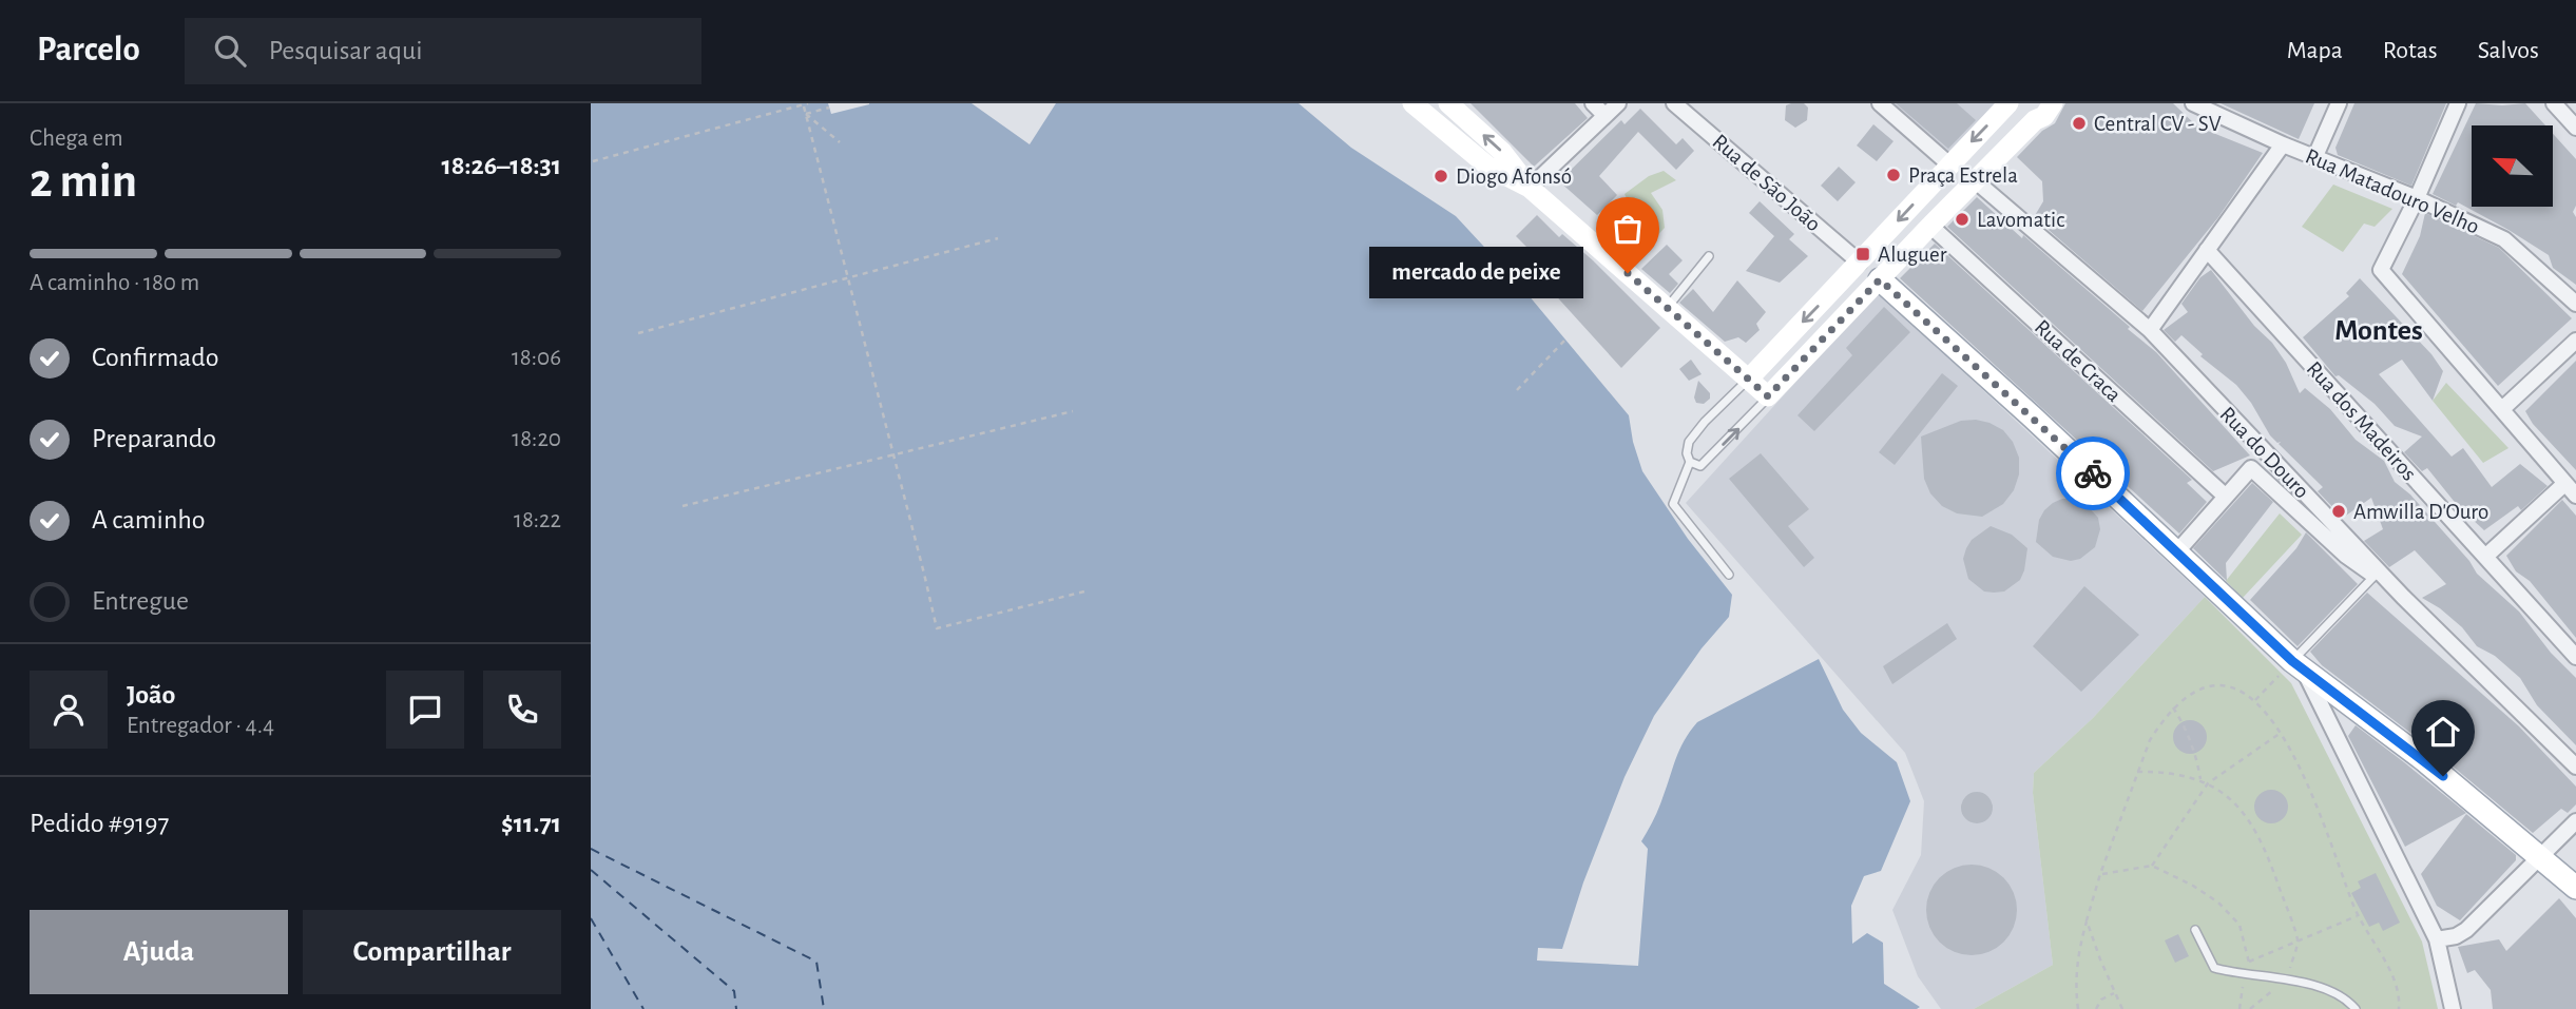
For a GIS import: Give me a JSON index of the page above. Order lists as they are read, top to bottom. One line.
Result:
{"streets":{"street":["Rua de São João","Rua Matadouro Velho","Rua de Craca","Rua dos Madeiros","Rua do Douro"]},"districts":["Montes"],"places":{"other":["Central CV - SV","Praça Estrela","Diogo Afonsó","Lavomatic","mercado de peixe","Amwilla D'Ouro"],"transit":["Aluguer"]},"north":"top left","page":{"header":"Parcelo","search":"Pesquisar aqui","nav":["Mapa","Rotas","Salvos"],"heading":["2 min","Chega em","18:26–18:31"],"panel":["João","Entregador · 4.4","Pedido #9197","$11.71"],"bar":"A caminho · 180 m","bubble":"mercado de peixe","list":[["Confirmado","18:06"],["Preparando","18:20"],["A caminho","18:22"],"Entregue"],"buttons":["Ajuda","Compartilhar"]}}
